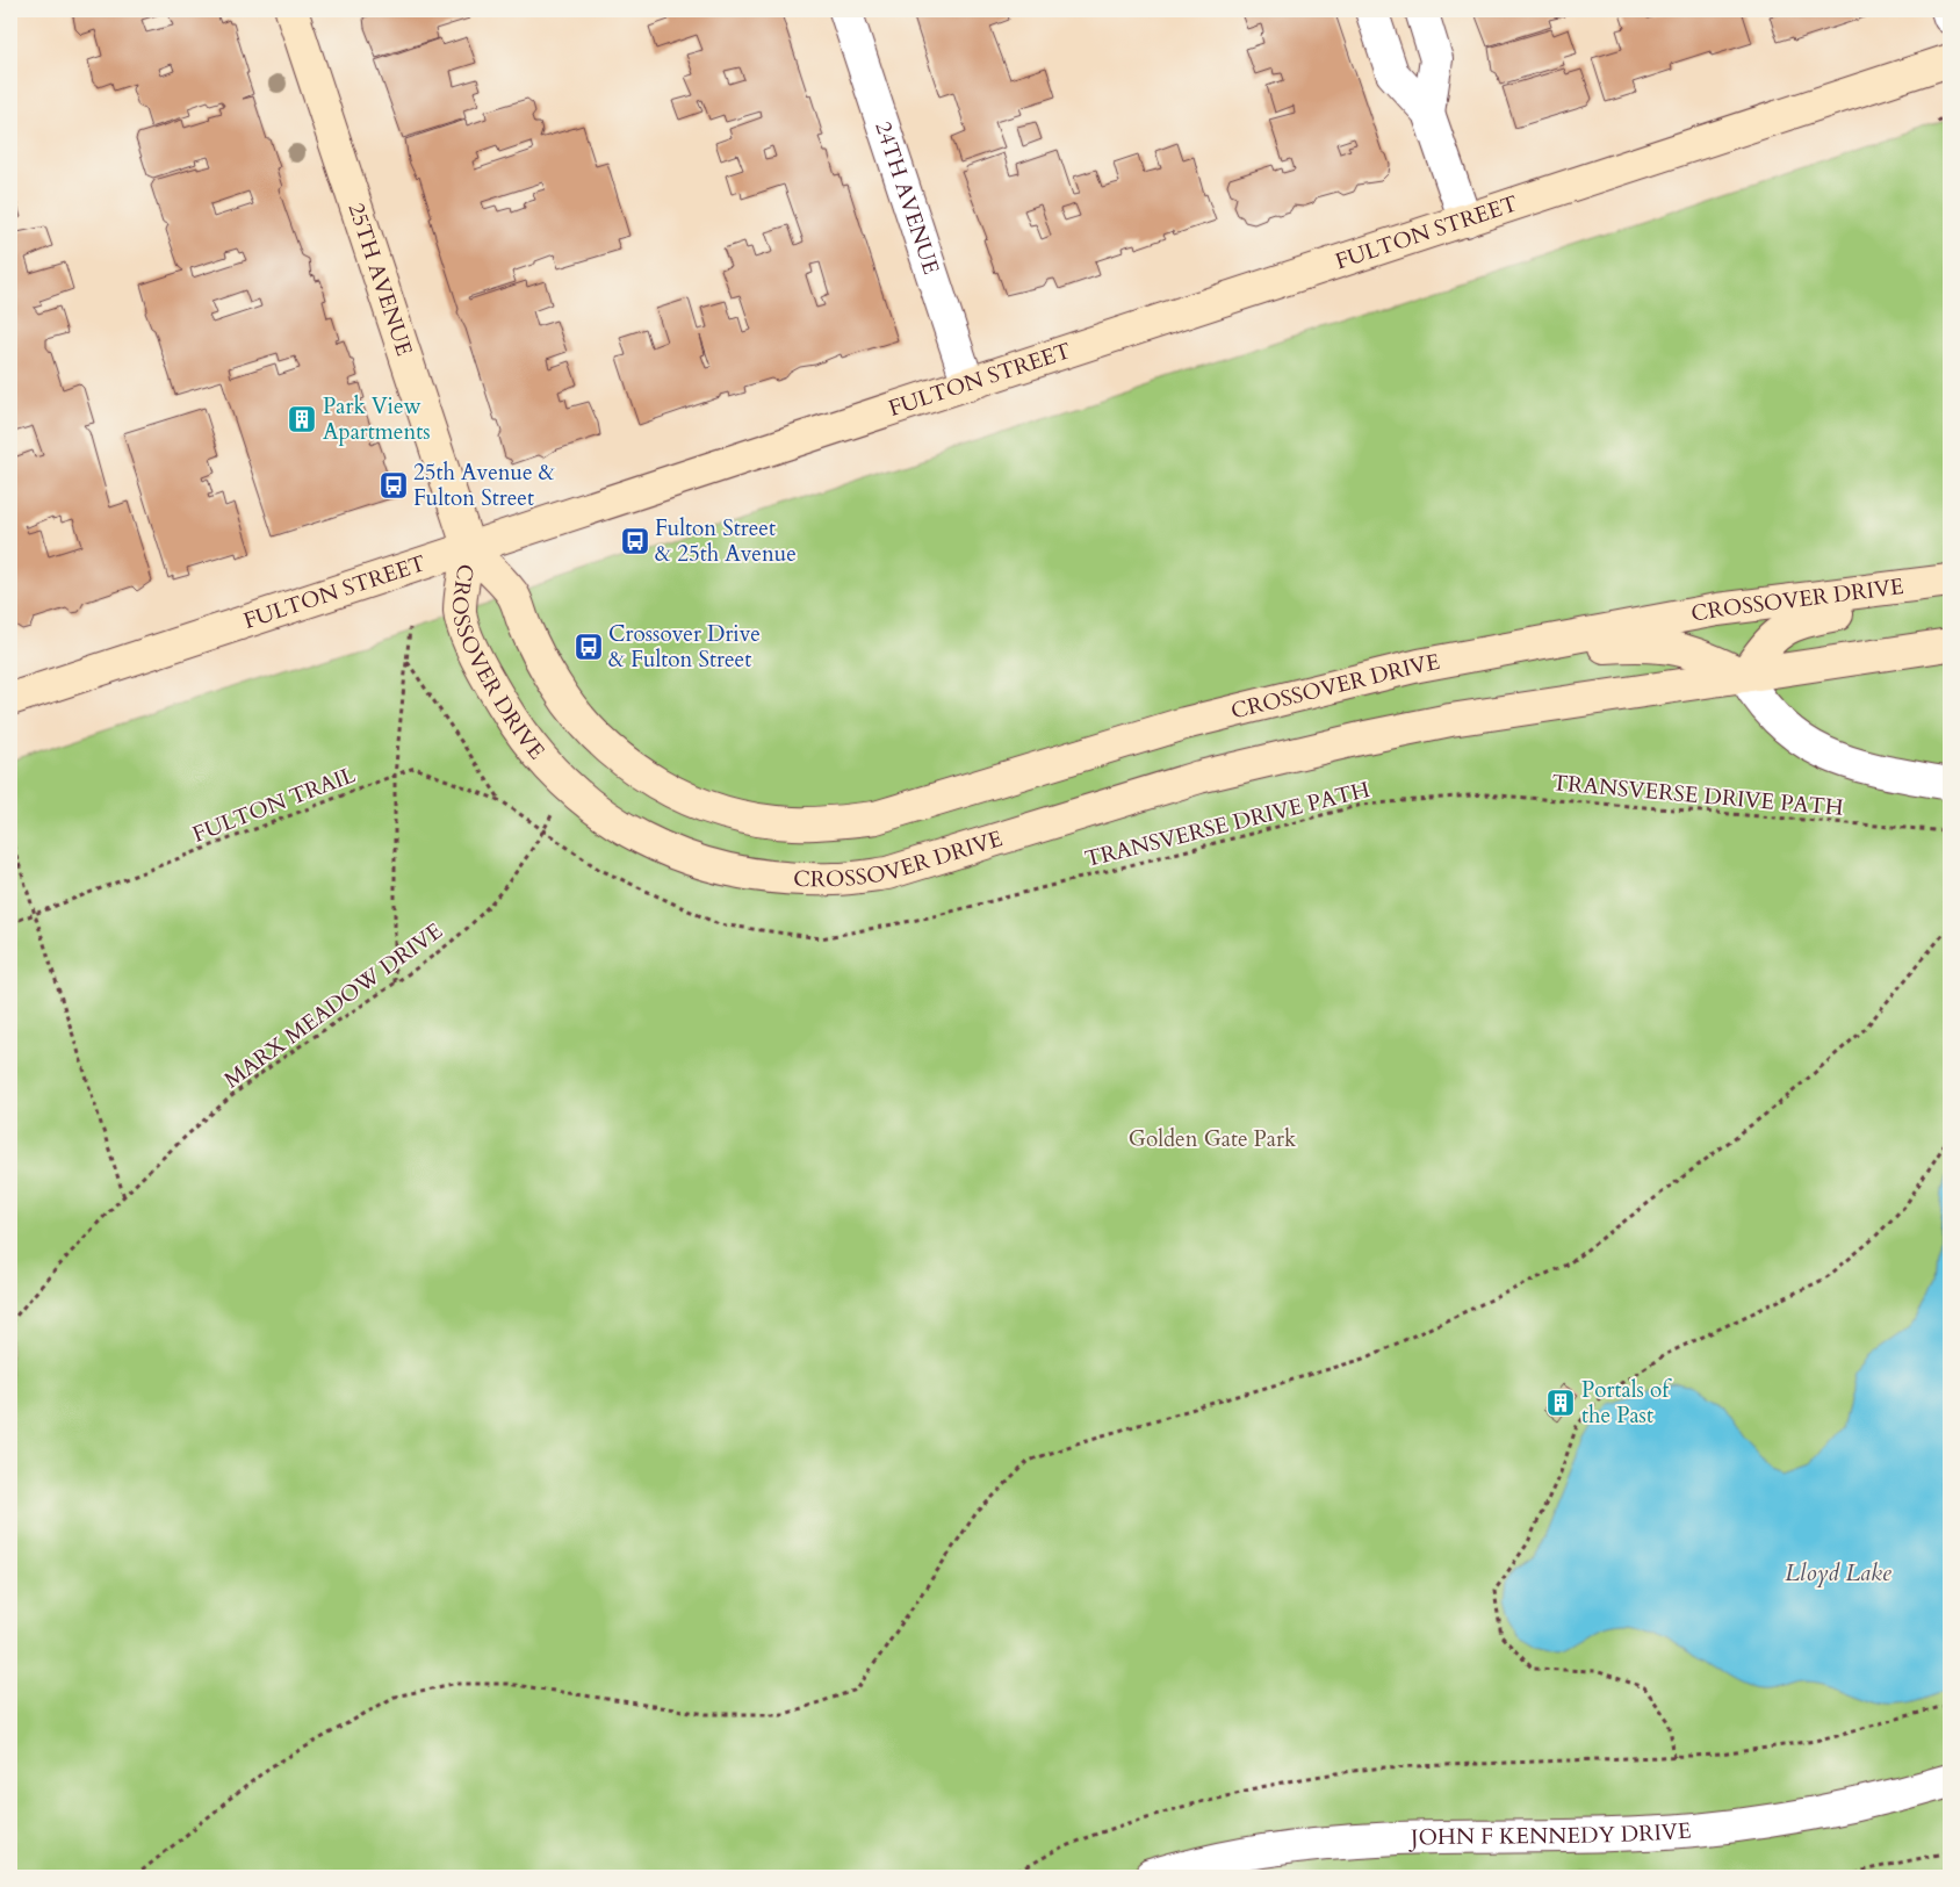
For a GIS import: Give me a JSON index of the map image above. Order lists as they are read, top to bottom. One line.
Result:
{"streets":{"main road":["FULTON STREET","25TH AVENUE","CROSSOVER DRIVE"],"street":["24TH AVENUE","JOHN F KENNEDY DRIVE"],"path":["TRANSVERSE DRIVE PATH","FULTON TRAIL","MARX MEADOW DRIVE"]},"crossings":[["24TH AVENUE","FULTON STREET"],["FULTON STREET","25TH AVENUE"],["FULTON STREET","CROSSOVER DRIVE"],["25TH AVENUE","CROSSOVER DRIVE"],["TRANSVERSE DRIVE PATH","FULTON TRAIL"],["TRANSVERSE DRIVE PATH","MARX MEADOW DRIVE"],["FULTON TRAIL","MARX MEADOW DRIVE"]],"water":["Lloyd Lake"],"parks":["Golden Gate Park"],"places":{"building":["Park View Apartments","Portals of the Past"],"bus stop":["25th Avenue & Fulton Street","Fulton Street & 25th Avenue","Crossover Drive & Fulton Street"]}}
